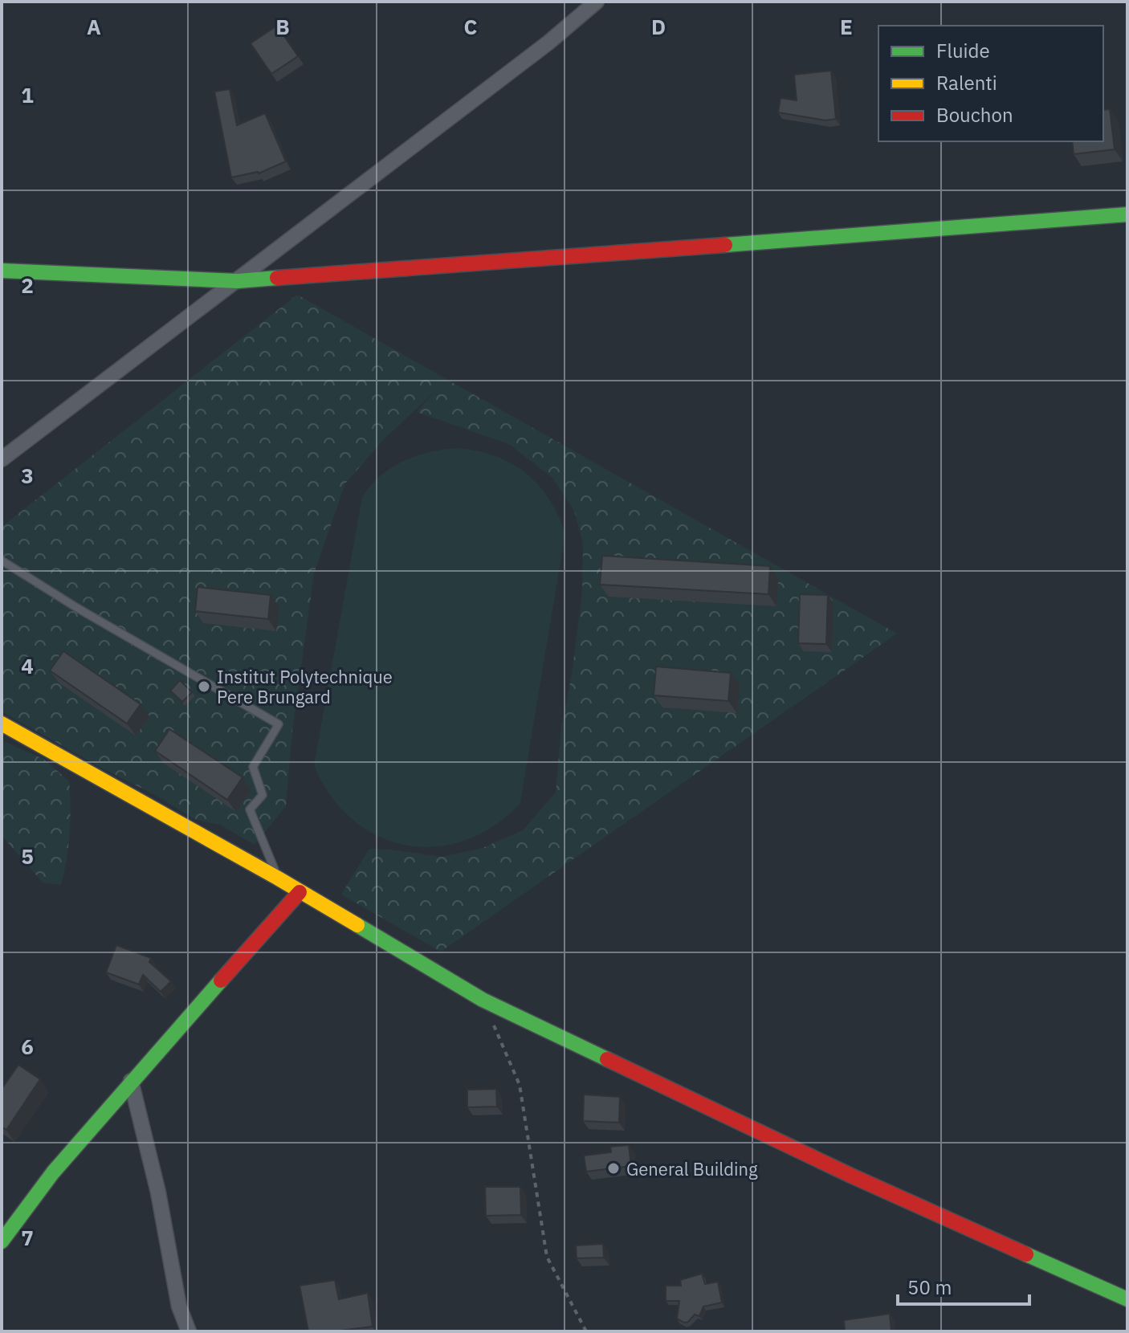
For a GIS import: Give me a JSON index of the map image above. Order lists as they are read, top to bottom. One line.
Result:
{"places":["Institut Polytechnique Pere Brungard","General Building"],"legend":["Fluide","Ralenti","Bouchon"],"scale_bar":"50 m","grid":{"columns":["A","B","C","D","E"],"rows":["1","2","3","4","5","6","7"]}}
